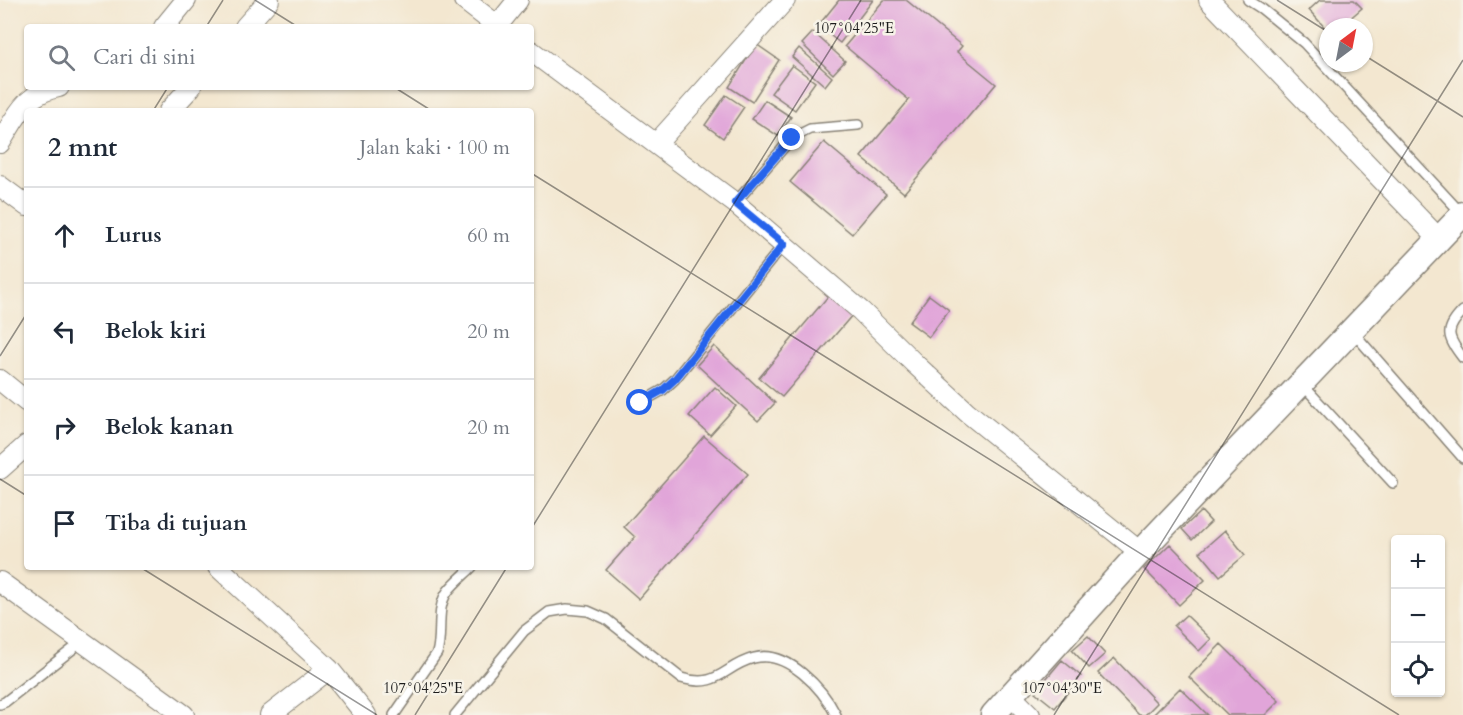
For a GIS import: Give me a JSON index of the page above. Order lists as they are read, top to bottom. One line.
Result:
{"north":"top right","page":{"search":"Cari di sini","heading":["2 mnt","Jalan kaki · 100 m"],"list":[["Lurus","60 m"],["Belok kiri","20 m"],["Belok kanan","20 m"],"Tiba di tujuan"],"map_buttons":["+","−"]},"coordinates":["107°04'25\"E","107°04'30\"E"]}
